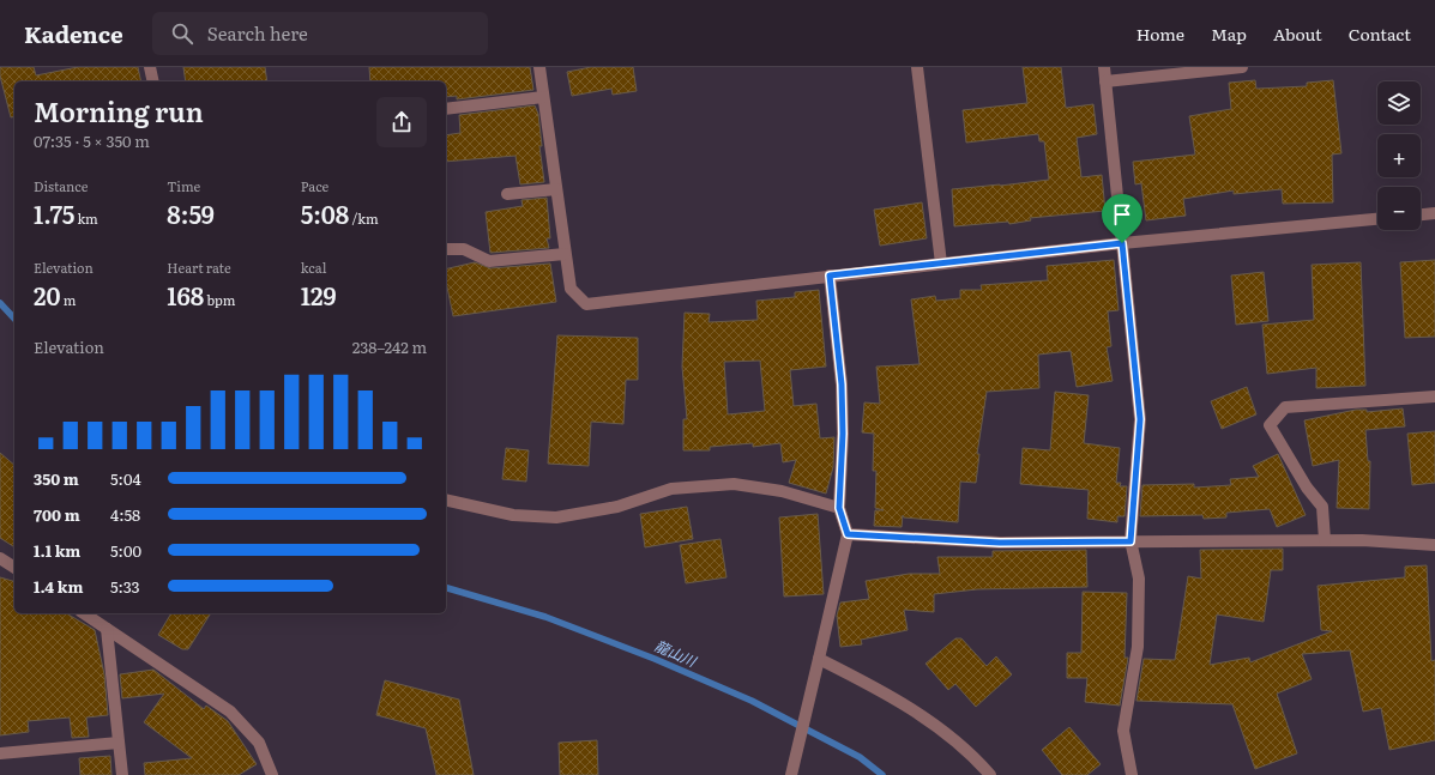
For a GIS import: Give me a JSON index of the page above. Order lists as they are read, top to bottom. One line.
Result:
{"water":["龍山川"],"page":{"header":"Kadence","search":"Search here","nav":["Home","Map","About","Contact"],"map_buttons":["+","−"],"heading":["Morning run","07:35 · 5 × 350 m"],"stats":[["Distance","1.75 km"],["Time","8:59"],["Pace","5:08 /km"],["Elevation","20 m"],["Heart rate","168 bpm"],["kcal","129"]],"chart":["Elevation","238–242 m"],"list":[{"name":"350 m","note":"5:04"},{"name":"700 m","note":"4:58"},{"name":"1.1 km","note":"5:00"},{"name":"1.4 km","note":"5:33"}]}}
